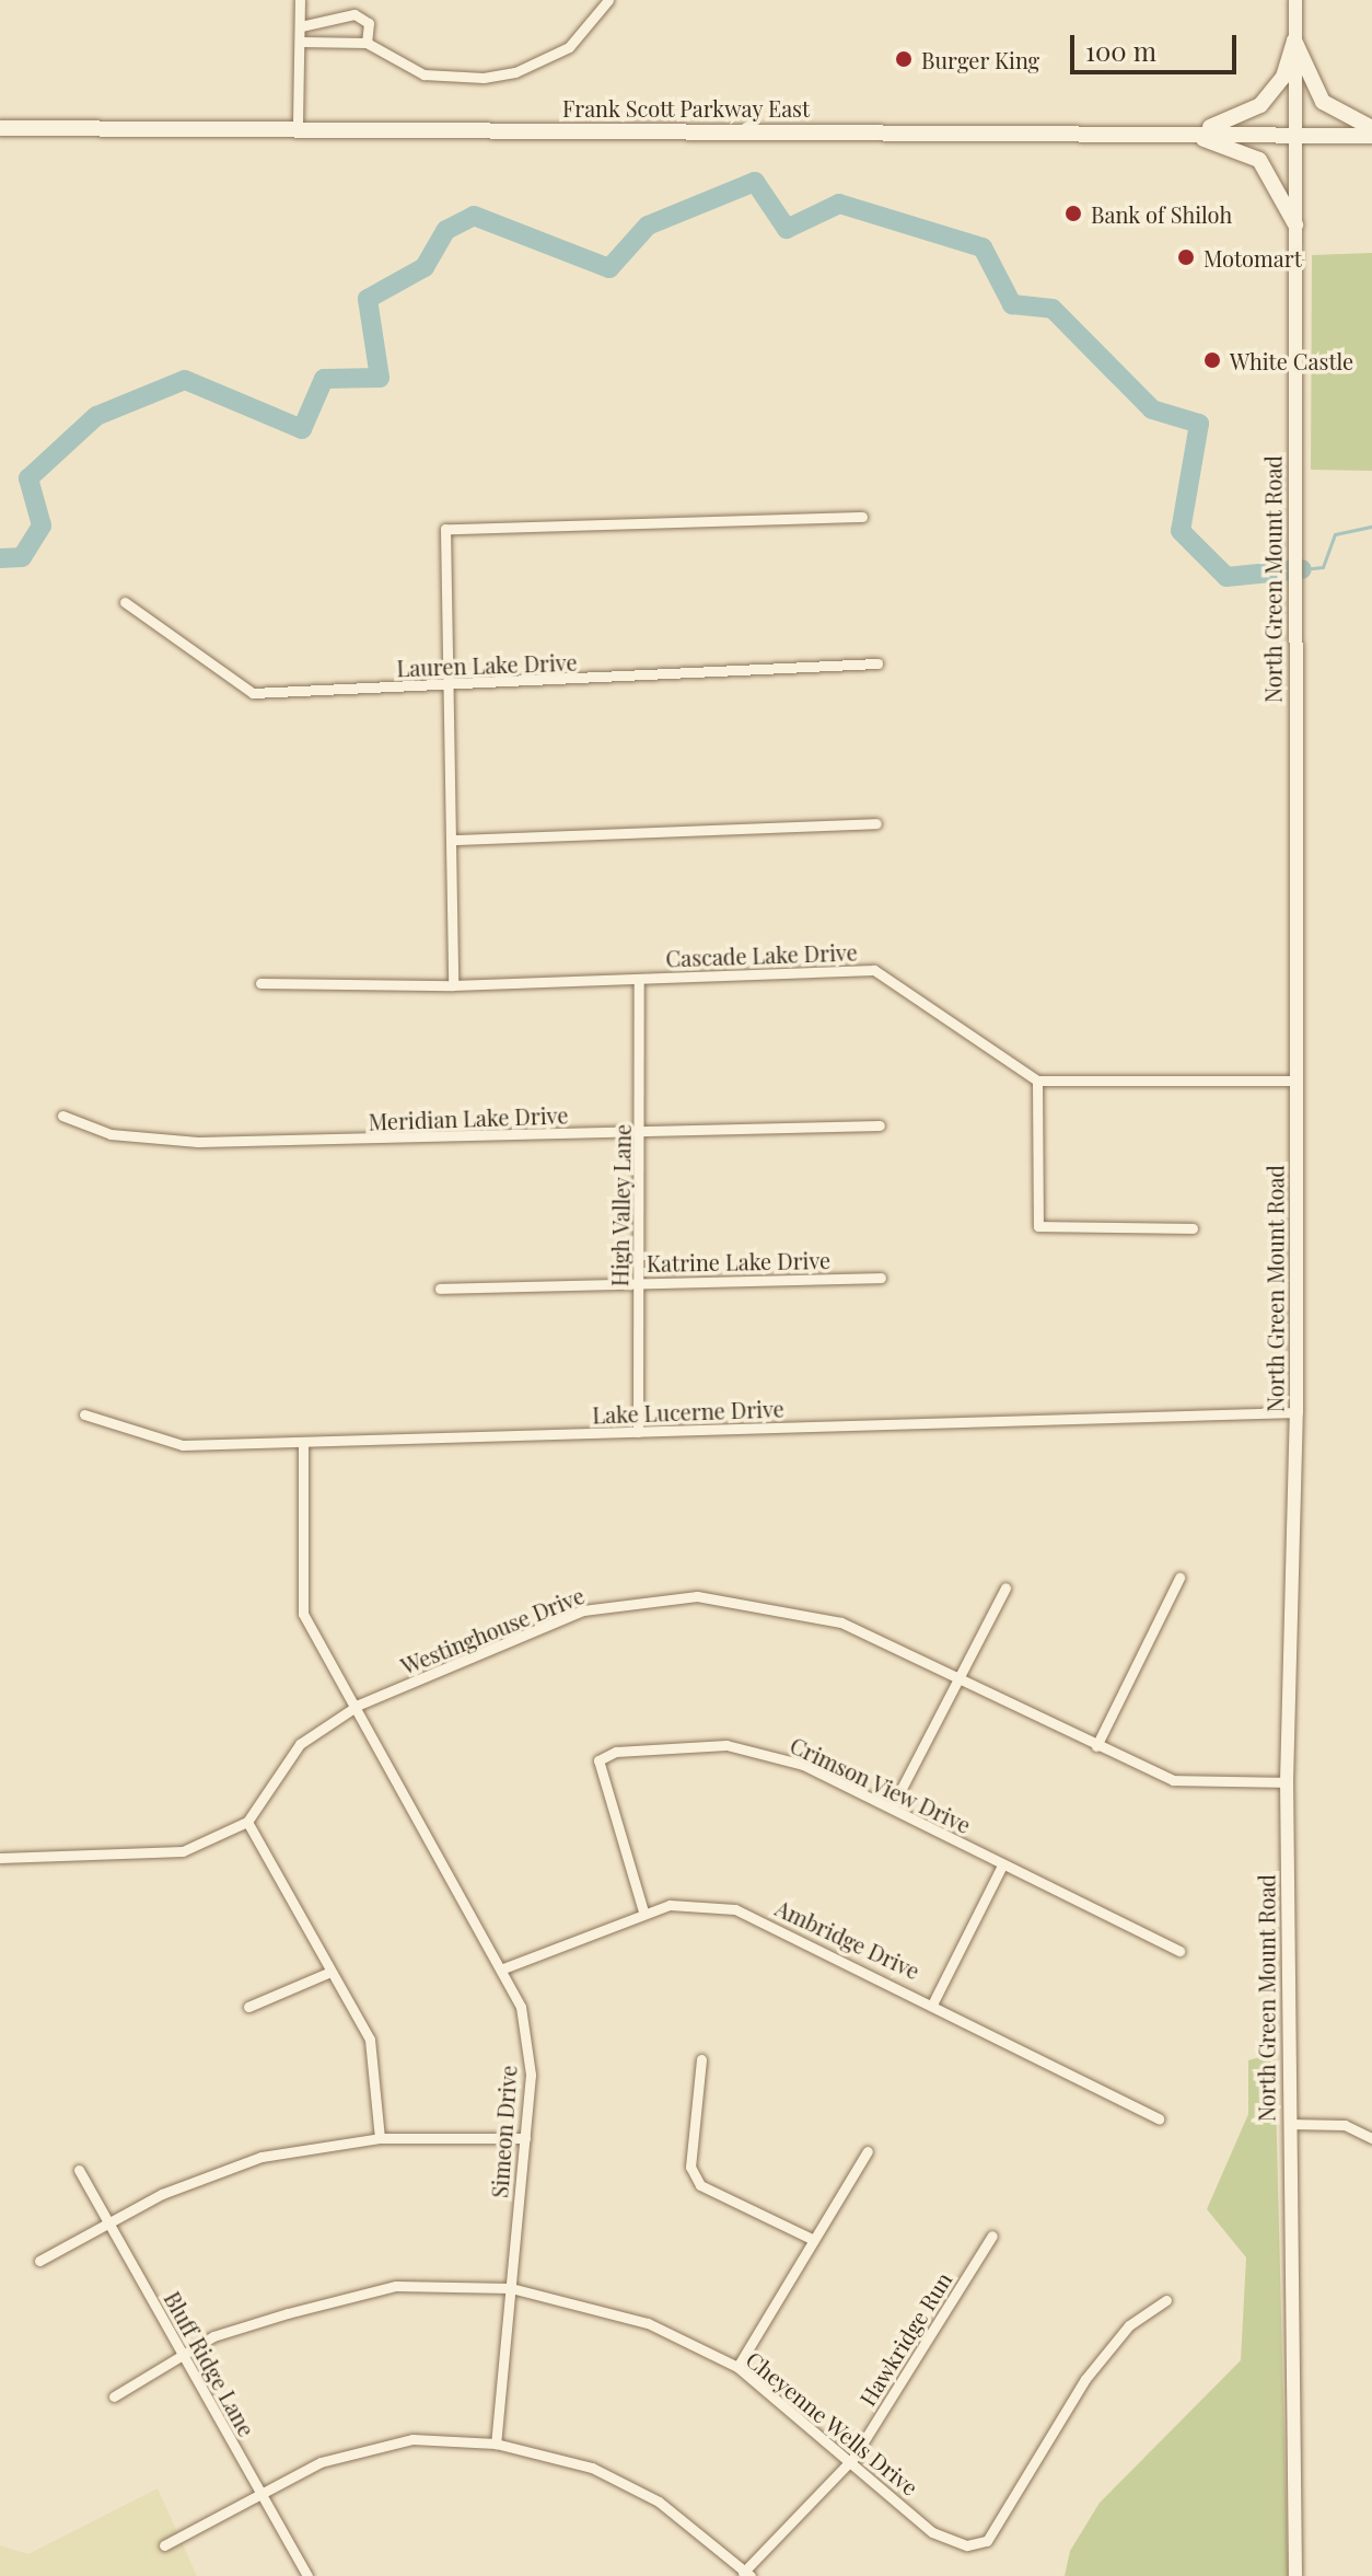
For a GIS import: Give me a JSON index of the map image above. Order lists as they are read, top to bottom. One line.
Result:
{"streets":{"main road":["Frank Scott Parkway East"],"street":["North Green Mount Road","Lauren Lake Drive","Cascade Lake Drive","Meridian Lake Drive","High Valley Lane","Katrine Lake Drive","Lake Lucerne Drive","Westinghouse Drive","Crimson View Drive","Ambridge Drive","Simeon Drive","Hawkridge Run","Bluff Ridge Lane","Cheyenne Wells Drive"]},"crossings":[["Frank Scott Parkway East","North Green Mount Road"],["North Green Mount Road","Lake Lucerne Drive"],["North Green Mount Road","Westinghouse Drive"],["Cascade Lake Drive","High Valley Lane"],["Meridian Lake Drive","High Valley Lane"],["High Valley Lane","Katrine Lake Drive"],["High Valley Lane","Lake Lucerne Drive"],["Lake Lucerne Drive","Simeon Drive"],["Westinghouse Drive","Simeon Drive"],["Crimson View Drive","Ambridge Drive"],["Ambridge Drive","Simeon Drive"],["Simeon Drive","Cheyenne Wells Drive"],["Hawkridge Run","Cheyenne Wells Drive"],["Bluff Ridge Lane","Cheyenne Wells Drive"]],"places":["Burger King","Bank of Shiloh","Motomart","White Castle"],"scale_bar":"100 m"}
